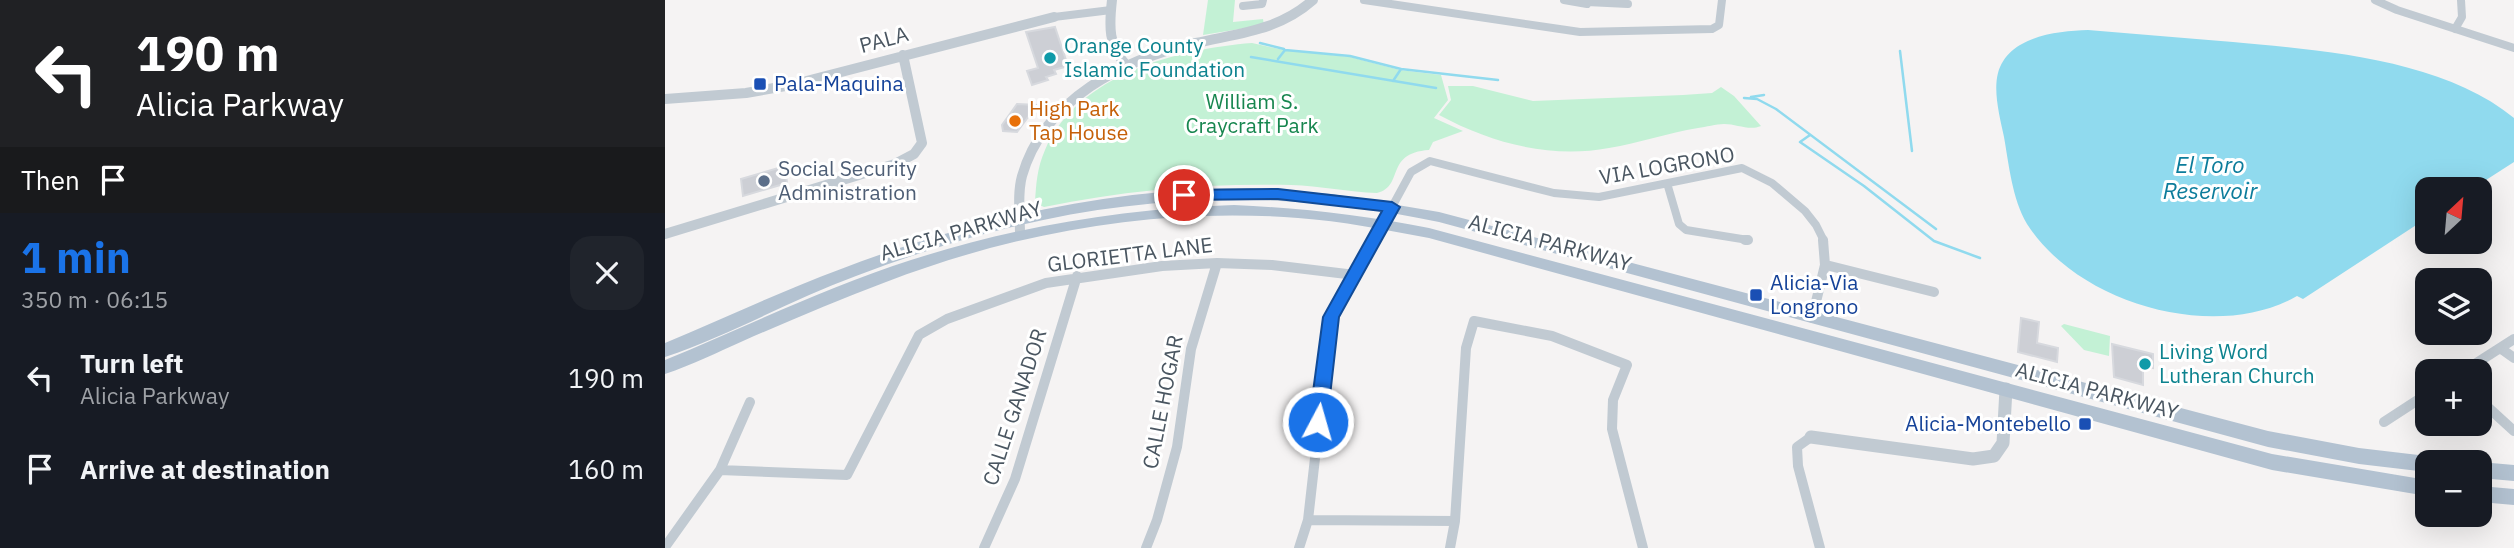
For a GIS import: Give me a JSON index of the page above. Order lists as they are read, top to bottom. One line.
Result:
{"streets":{"main road":["ALICIA PARKWAY"],"street":["PALA","VIA LOGRONO","GLORIETTA LANE","CALLE HOGAR","CALLE GANADOR"]},"crossings":[["VIA LOGRONO","ALICIA PARKWAY"],["VIA LOGRONO","GLORIETTA LANE"],["GLORIETTA LANE","CALLE HOGAR"],["GLORIETTA LANE","CALLE GANADOR"]],"water":["El Toro Reservoir"],"parks":["William S. Craycraft Park"],"places":{"other":["Orange County Islamic Foundation","High Park Tap House","Social Security Administration","Living Word Lutheran Church"],"transit":["Pala-Maquina","Alicia-Via Longrono","Alicia-Montebello"]},"north":"top right","page":{"turn":["190 m","Alicia Parkway"],"then":"Then","map_buttons":["+","−"],"heading":["1 min","350 m · 06:15"],"list":[{"name":"Turn left","note":"Alicia Parkway","value":"190 m"},{"name":"Arrive at destination","value":"160 m"}]}}
